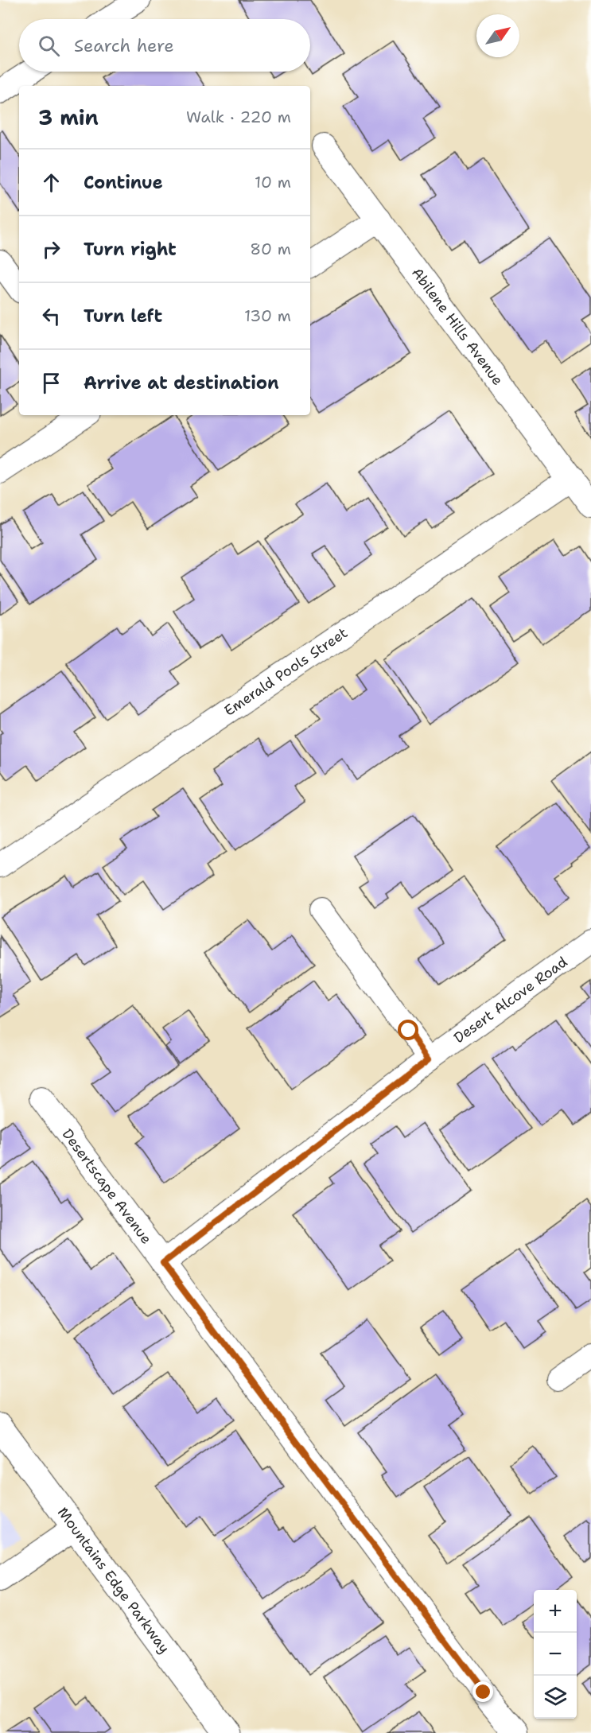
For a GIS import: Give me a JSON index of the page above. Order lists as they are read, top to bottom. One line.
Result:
{"streets":{"street":["Abilene Hills Avenue","Emerald Pools Street","Desert Alcove Road","Desertscape Avenue","Mountains Edge Parkway"]},"crossings":[["Abilene Hills Avenue","Emerald Pools Street"],["Desert Alcove Road","Desertscape Avenue"]],"north":"top right","page":{"search":"Search here","heading":["3 min","Walk · 220 m"],"list":[["Continue","10 m"],["Turn right","80 m"],["Turn left","130 m"],"Arrive at destination"],"map_buttons":["+","−"]}}
